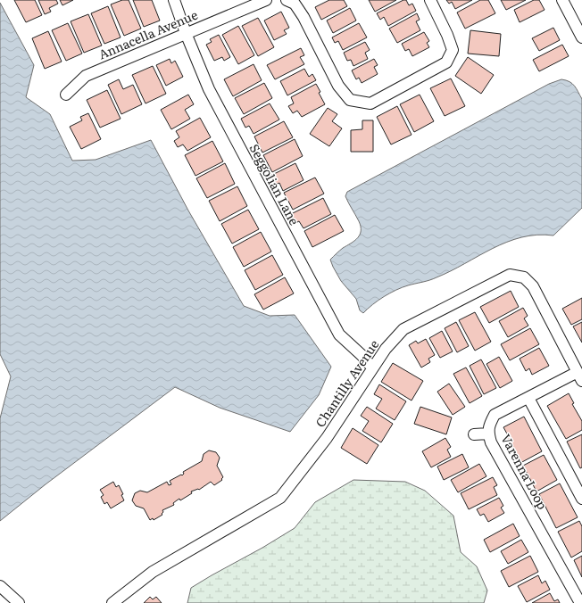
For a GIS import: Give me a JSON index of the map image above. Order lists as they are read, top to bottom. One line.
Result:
{"streets":{"street":["Annacella Avenue","Seggolian Lane","Chantilly Avenue","Varenna Loop"]},"crossings":[["Annacella Avenue","Seggolian Lane"],["Seggolian Lane","Chantilly Avenue"],["Chantilly Avenue","Varenna Loop"]]}
